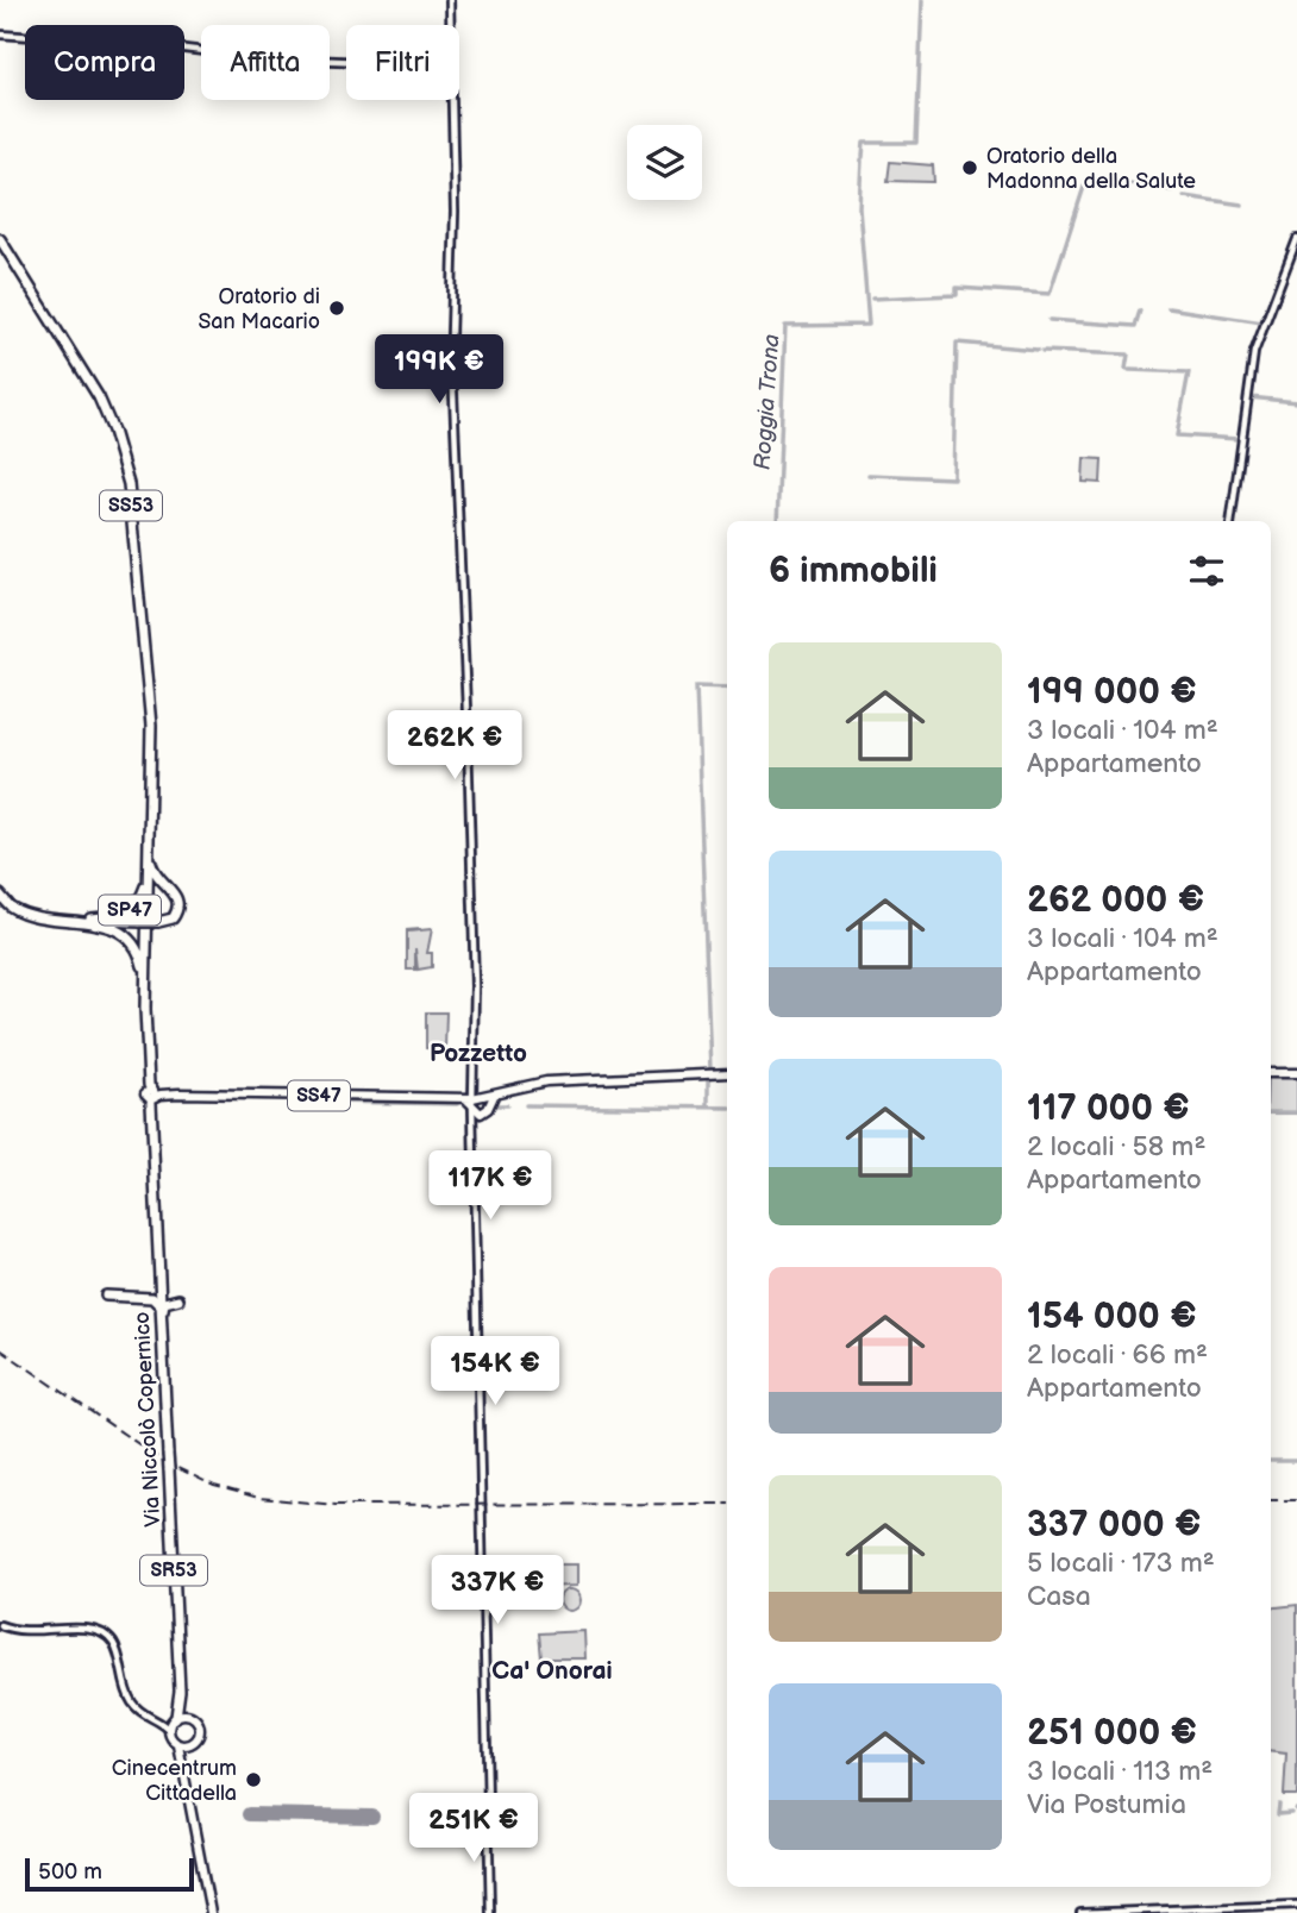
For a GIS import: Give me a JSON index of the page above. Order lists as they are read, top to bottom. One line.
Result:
{"streets":{"highway":["SS53","SP47","Via Niccolò Copernico","SR53"],"main road":["SS47"]},"crossings":[["SS53","SP47"],["SS53","SS47"],["SS53","Via Niccolò Copernico"],["SS47","Via Niccolò Copernico"],["Via Niccolò Copernico","SR53"]],"districts":["Pozzetto","Ca' Onorai"],"water":["Roggia Trona"],"places":["Oratorio della Madonna della Salute","Oratorio di San Macario","Cinecentrum Cittadella"],"scale_bar":"500 m","page":{"chip":["Compra","Affitta","Filtri"],"price":["199K €","262K €","117K €","154K €","337K €","251K €"],"heading":"6 immobili","list":[{"name":"199 000 €","note":"3 locali · 104 m² · Appartamento"},{"name":"262 000 €","note":"3 locali · 104 m² · Appartamento"},{"name":"117 000 €","note":"2 locali · 58 m² · Appartamento"},{"name":"154 000 €","note":"2 locali · 66 m² · Appartamento"},{"name":"337 000 €","note":"5 locali · 173 m² · Casa"},{"name":"251 000 €","note":"3 locali · 113 m² · Via Postumia"}],"scale":"500 m"}}
